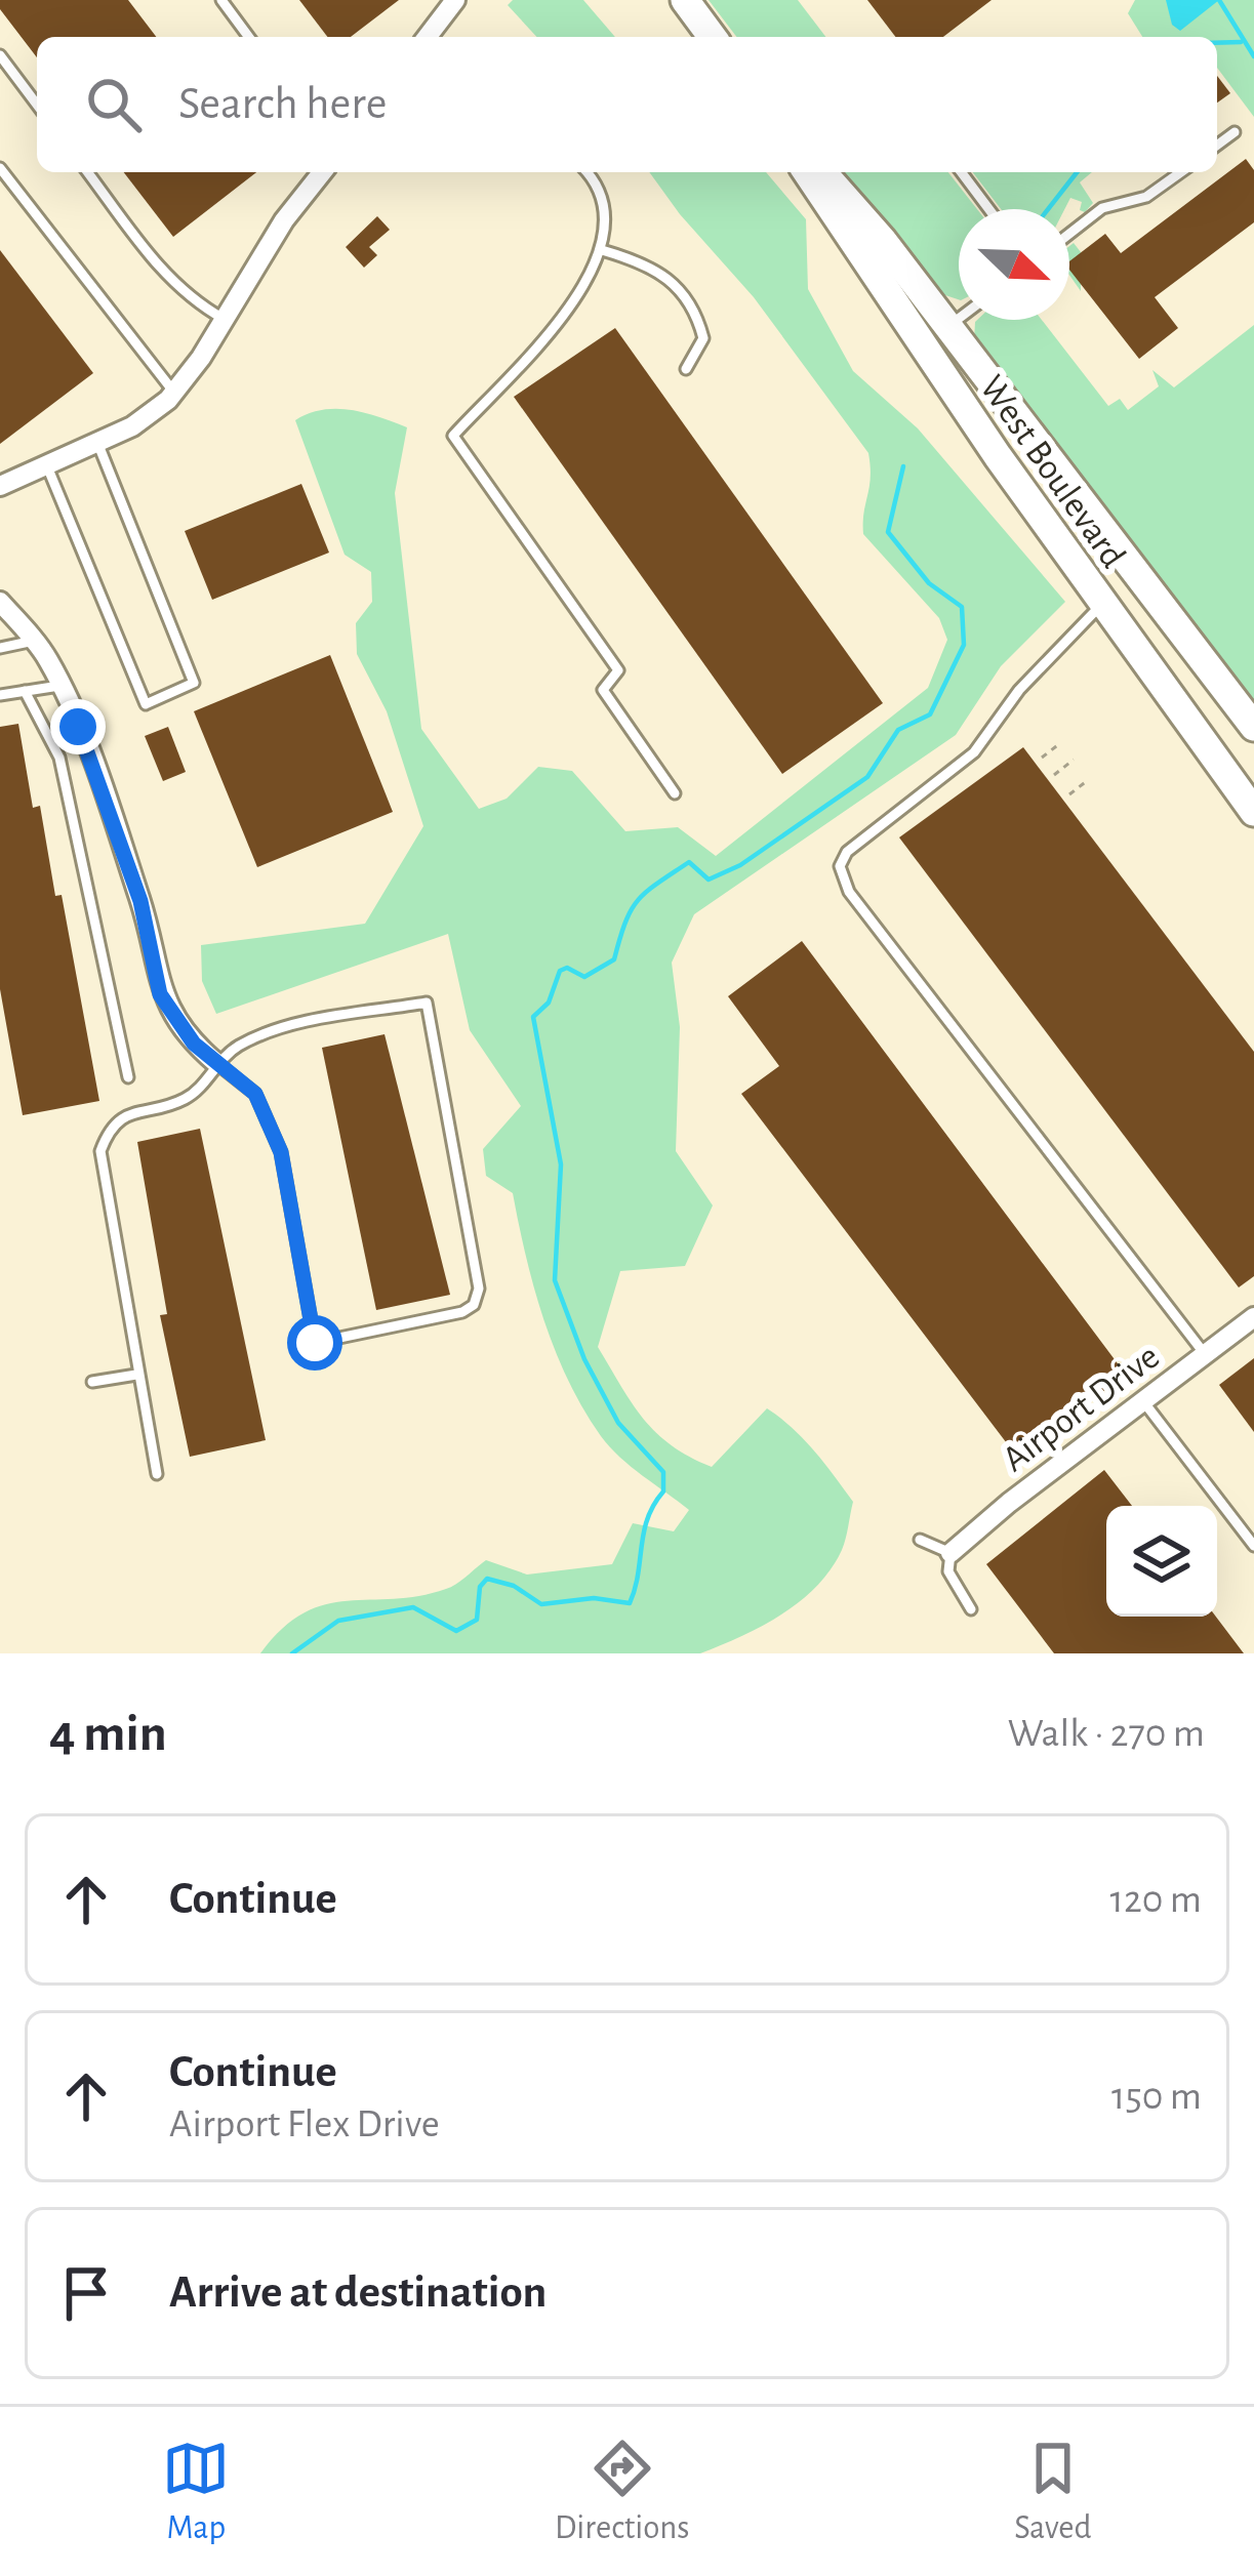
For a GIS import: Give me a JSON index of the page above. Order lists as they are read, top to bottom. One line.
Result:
{"streets":{"main road":["West Boulevard"],"street":["Airport Drive"]},"north":"bottom right","page":{"search":"Search here","heading":["4 min","Walk · 270 m"],"list":[["Continue","120 m"],["Continue","Airport Flex Drive","150 m"],"Arrive at destination"],"nav":["Map","Directions","Saved"]}}
